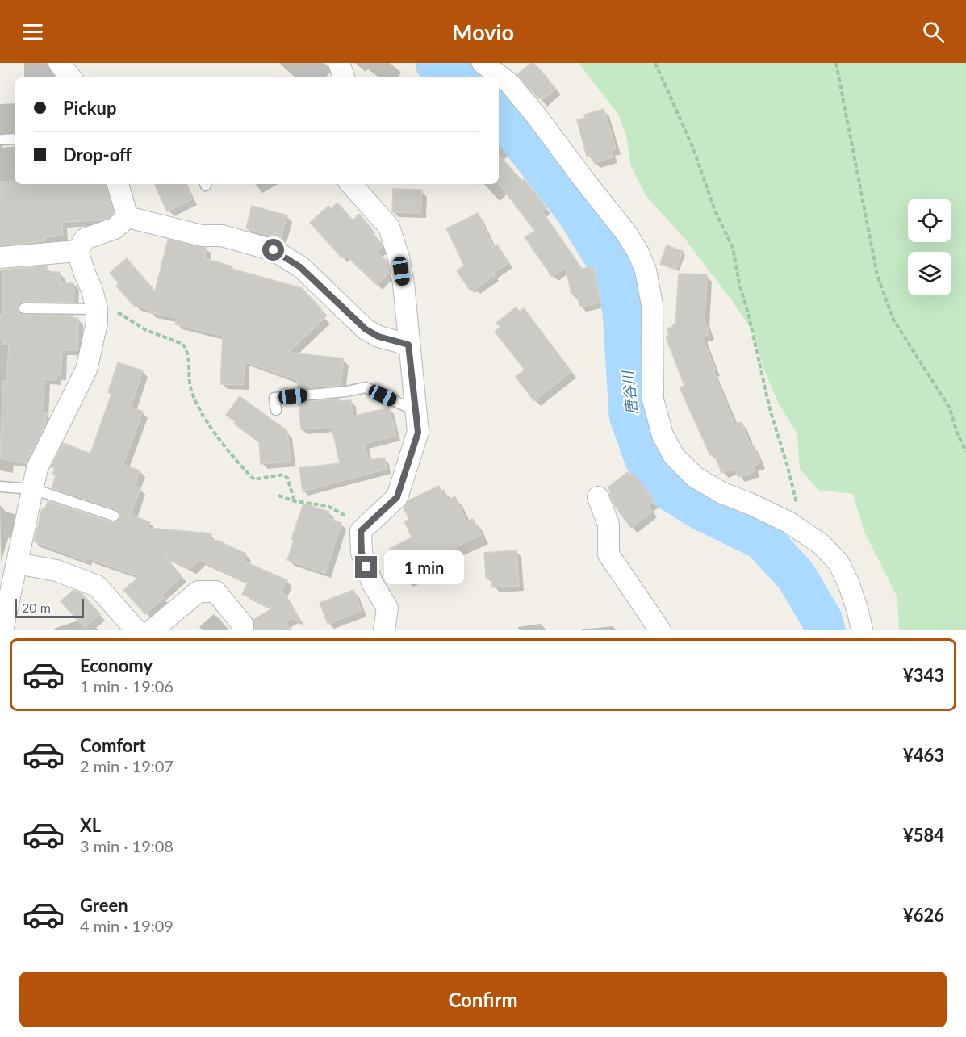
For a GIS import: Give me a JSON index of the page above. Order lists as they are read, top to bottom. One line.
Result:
{"water":["唐谷川"],"scale_bar":"20 m","page":{"header":"Movio","banner":["Pickup","Drop-off"],"bubble":"1 min","scale":"20 m","list":[{"name":"Economy","note":"1 min · 19:06","value":"¥343"},{"name":"Comfort","note":"2 min · 19:07","value":"¥463"},{"name":"XL","note":"3 min · 19:08","value":"¥584"},{"name":"Green","note":"4 min · 19:09","value":"¥626"}],"buttons":"Confirm"}}
